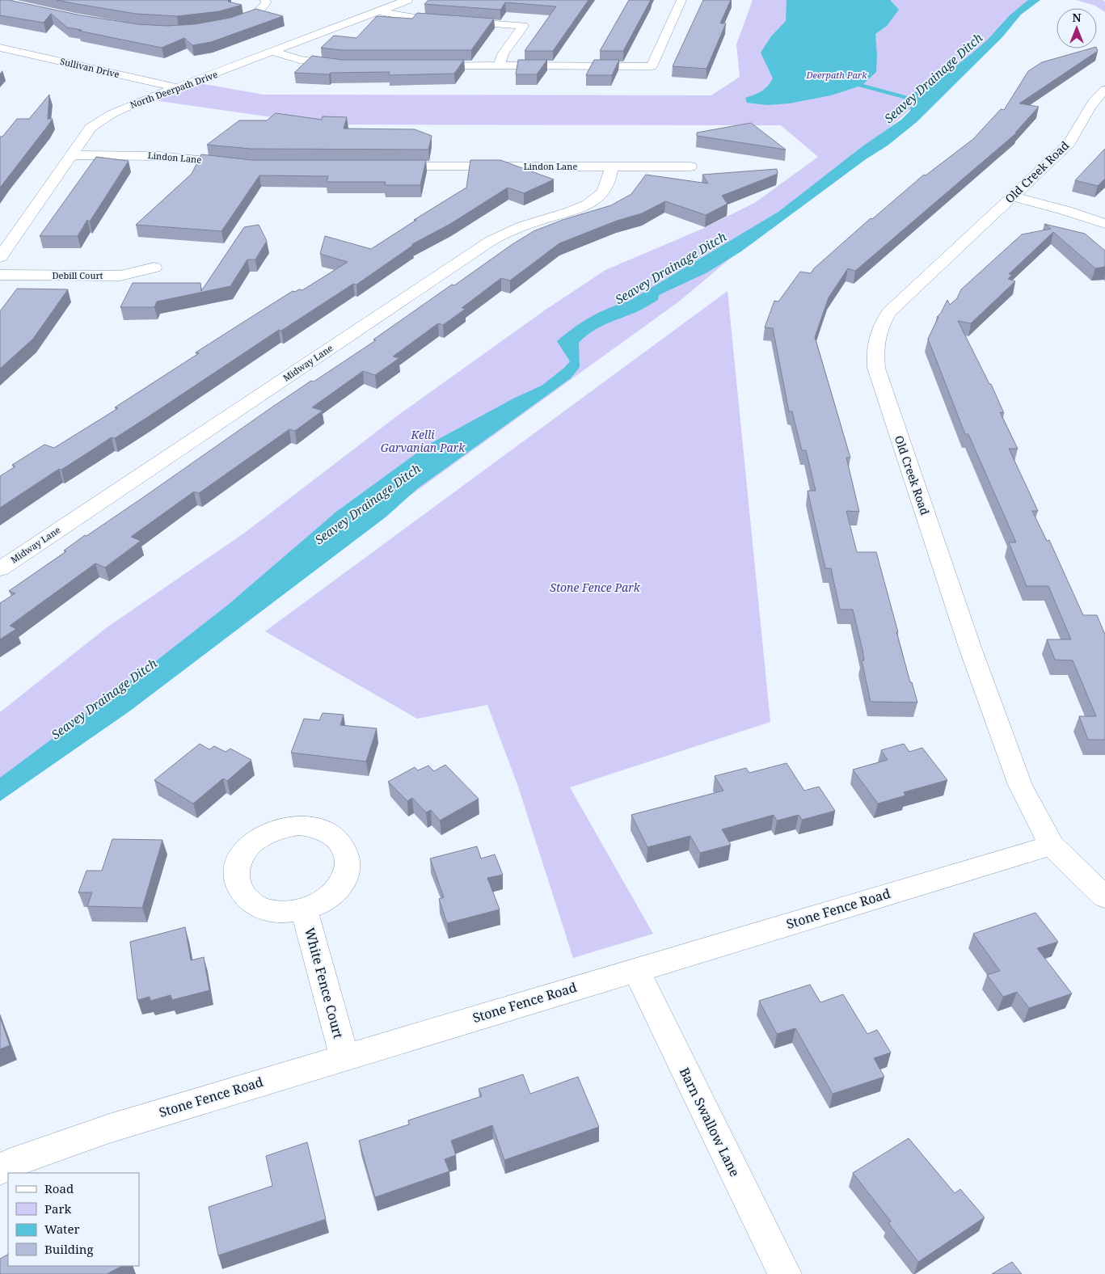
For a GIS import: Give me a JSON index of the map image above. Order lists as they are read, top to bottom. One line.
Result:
{"streets":{"street":["Sullivan Drive","North Deerpath Drive","Lindon Lane","Old Creek Road","Debill Court","Midway Lane","Stone Fence Road","White Fence Court","Barn Swallow Lane"]},"crossings":[["Sullivan Drive","North Deerpath Drive"],["North Deerpath Drive","Lindon Lane"],["Lindon Lane","Midway Lane"],["Old Creek Road","Stone Fence Road"],["Stone Fence Road","White Fence Court"],["Stone Fence Road","Barn Swallow Lane"]],"water":["Seavey Drainage Ditch"],"parks":["Deerpath Park","Kelli Garvanian Park","Stone Fence Park"],"legend":["Road","Park","Water","Building"],"north":"top"}
